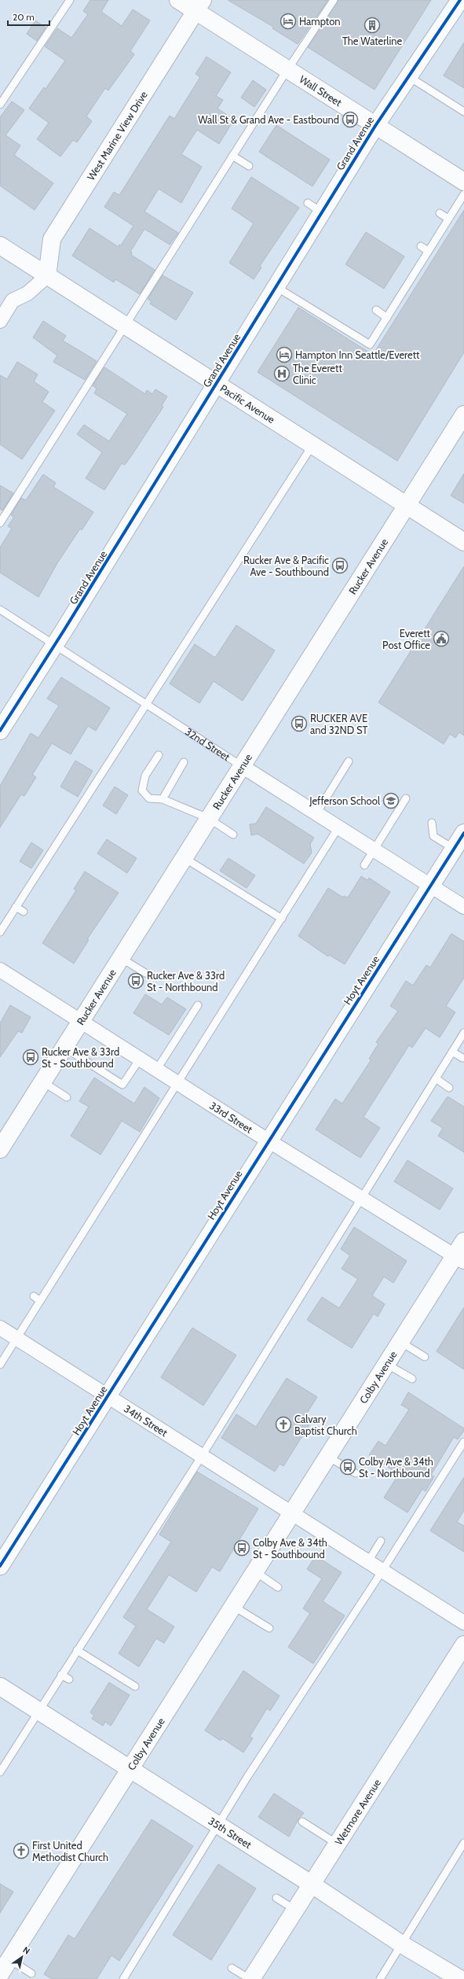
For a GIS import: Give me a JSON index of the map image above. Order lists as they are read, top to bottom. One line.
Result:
{"streets":{"street":["Wall Street","West Marine View Drive","Grand Avenue","Pacific Avenue","Rucker Avenue","32nd Street","Hoyt Avenue","33rd Street","Colby Avenue","34th Street","Wetmore Avenue","35th Street"]},"crossings":[["Wall Street","West Marine View Drive"],["Wall Street","Grand Avenue"],["West Marine View Drive","Pacific Avenue"],["Grand Avenue","Pacific Avenue"],["Grand Avenue","32nd Street"],["Pacific Avenue","Rucker Avenue"],["Rucker Avenue","32nd Street"],["Rucker Avenue","33rd Street"],["32nd Street","Hoyt Avenue"],["Hoyt Avenue","33rd Street"],["Hoyt Avenue","34th Street"],["33rd Street","Colby Avenue"],["Colby Avenue","34th Street"],["Colby Avenue","35th Street"],["Wetmore Avenue","35th Street"]],"places":{"hotel":["Hampton","Hampton Inn Seattle/Everett"],"building":["The Waterline"],"bus stop":["Wall St & Grand Ave - Eastbound","Rucker Ave & Pacific Ave - Southbound","RUCKER AVE and 32ND ST","Rucker Ave & 33rd St - Northbound","Rucker Ave & 33rd St - Southbound","Colby Ave & 34th St - Northbound","Colby Ave & 34th St - Southbound"],"hospital":["The Everett Clinic"],"public building":["Everett Post Office"],"school or university":["Jefferson School"],"church":["Calvary Baptist Church","First United Methodist Church"]},"scale_bar":"20 m","north":"top right"}
